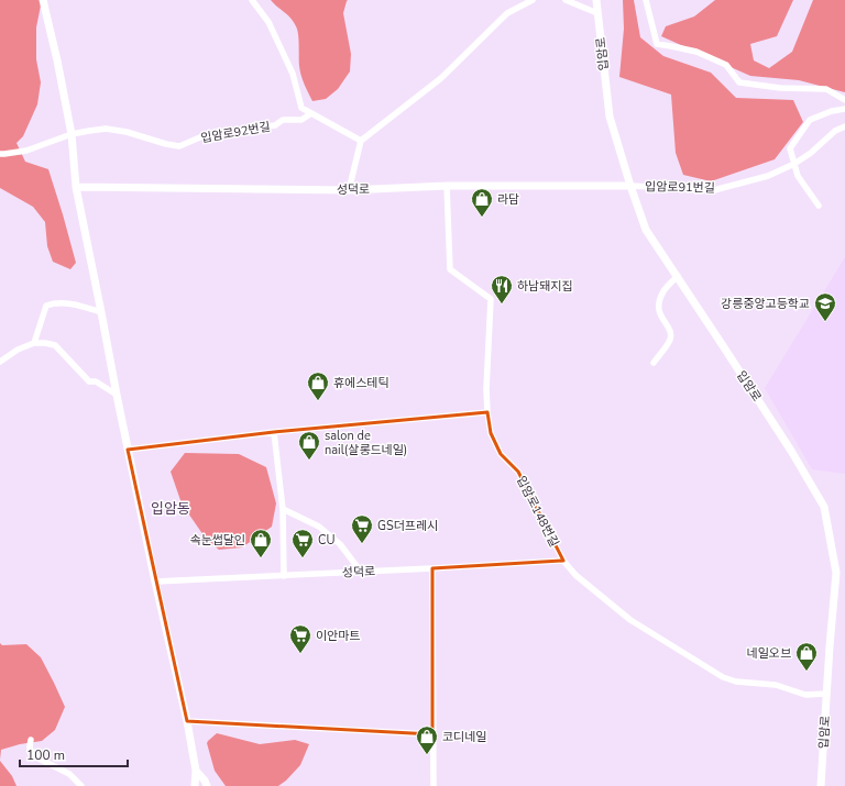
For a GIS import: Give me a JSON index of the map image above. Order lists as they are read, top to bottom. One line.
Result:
{"streets":{"street":["입암로","입암로92번길","입암로91번길","성덕로","입암로148번길"]},"crossings":[["입암로","입암로91번길"],["입암로","성덕로"],["입암로","입암로148번길"],["입암로91번길","성덕로"],["성덕로","입암로148번길"]],"districts":["입암동"],"places":{"shop":["라담","휴에스테틱","salon de nail(살롱드네일)","속눈썹달인","네일오브","코디네일"],"restaurant":["하남돼지집"],"school or university":["강릉중앙고등학교"],"supermarket":["GS더프레시","CU","이안마트"]},"scale_bar":"100 m"}
